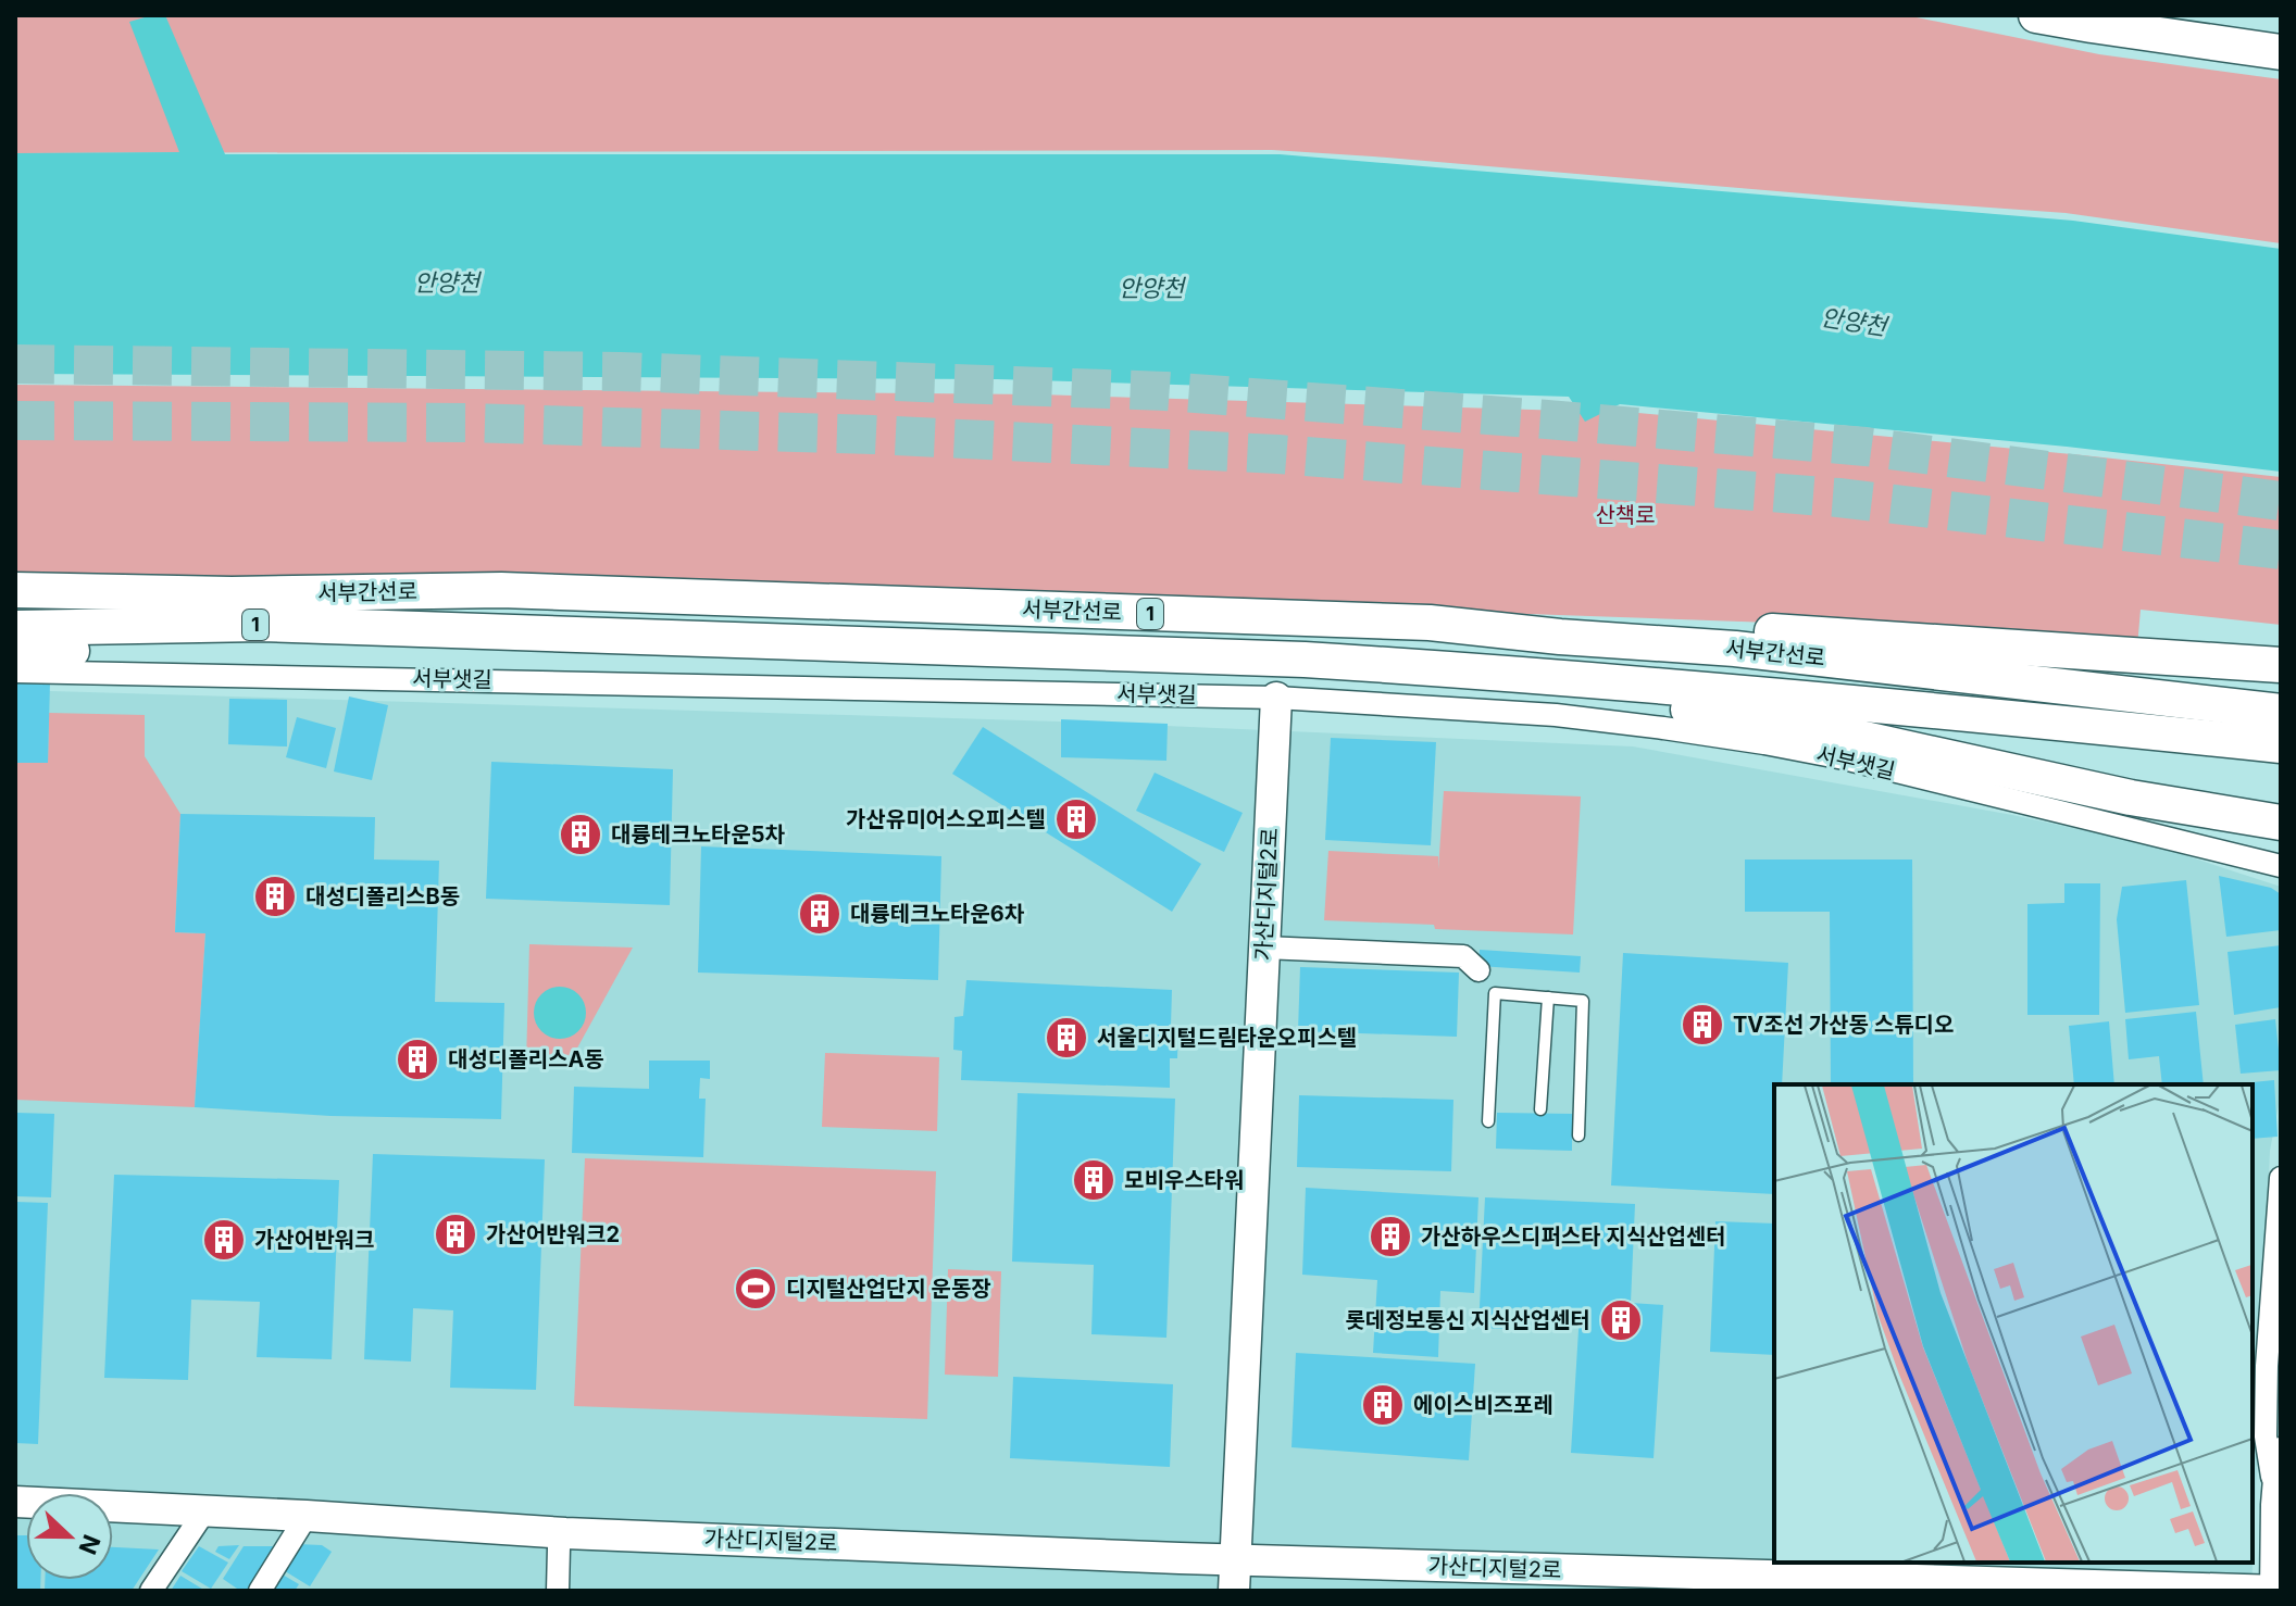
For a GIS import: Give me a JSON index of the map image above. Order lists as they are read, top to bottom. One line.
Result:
{"streets":{"main road":["서부간선로","1"],"street":["서부샛길","가산디지털2로"]},"crossings":[["서부샛길","가산디지털2로"]],"water":["안양천"],"parks":["산책로"],"places":{"building":["가산유미어스오피스텔","대륭테크노타운5차","대성디폴리스B동","대륭테크노타운6차","TV조선 가산동 스튜디오","서울디지털드림타운오피스텔","대성디폴리스A동","모비우스타워","가산어반워크2","가산하우스디퍼스타 지식산업센터","가산어반워크","롯데정보통신 지식산업센터","에이스비즈포레"],"sports":["디지털산업단지 운동장"]},"north":"right"}
